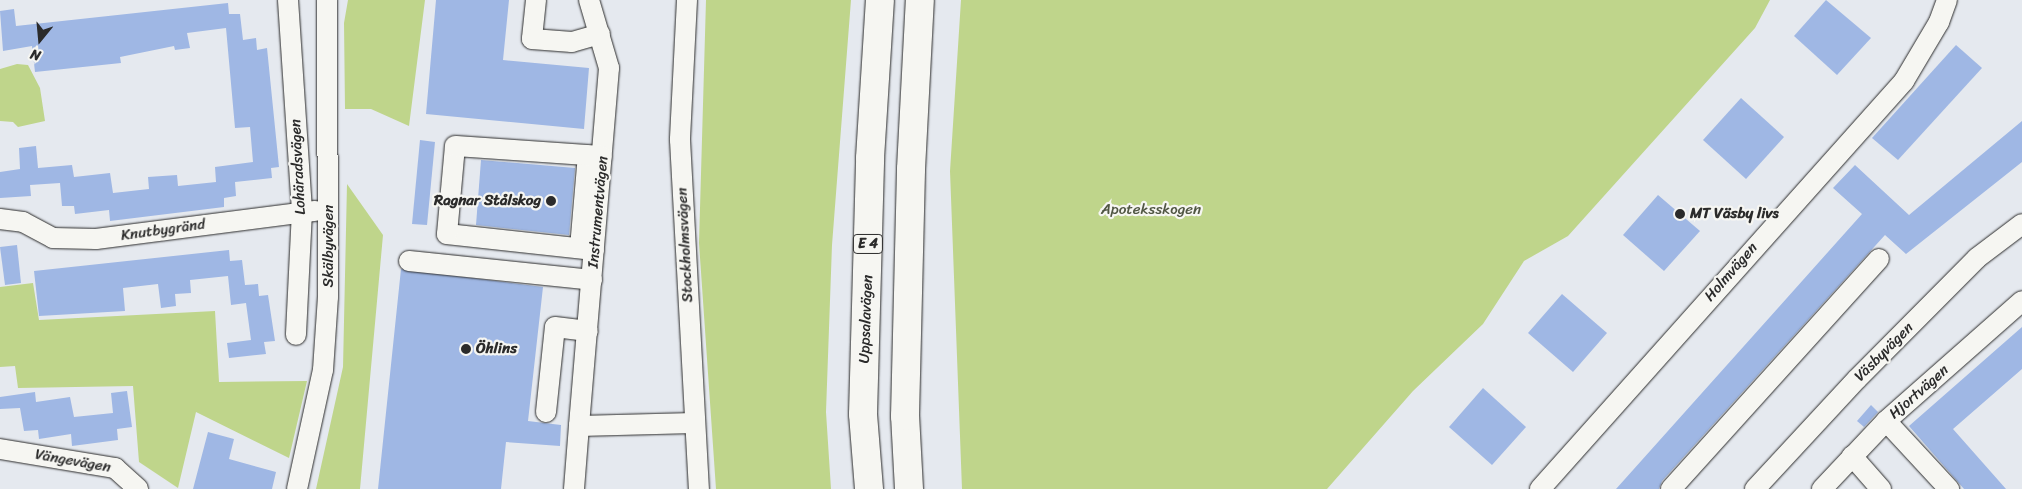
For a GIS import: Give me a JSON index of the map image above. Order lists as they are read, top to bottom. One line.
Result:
{"streets":{"highway":["E 4","Uppsalavägen"],"street":["Lohäradsvägen","Instrumentvägen","Knutbygränd","Stockholmsvägen","Skälbyvägen","Holmvägen","Väsbyvägen","Hjortvägen","Vängevägen"]},"crossings":[["Lohäradsvägen","Knutbygränd"],["Knutbygränd","Skälbyvägen"]],"parks":["Apoteksskogen"],"places":["Ragnar Stålskog","MT Väsby livs","Öhlins"],"north":"bottom"}
